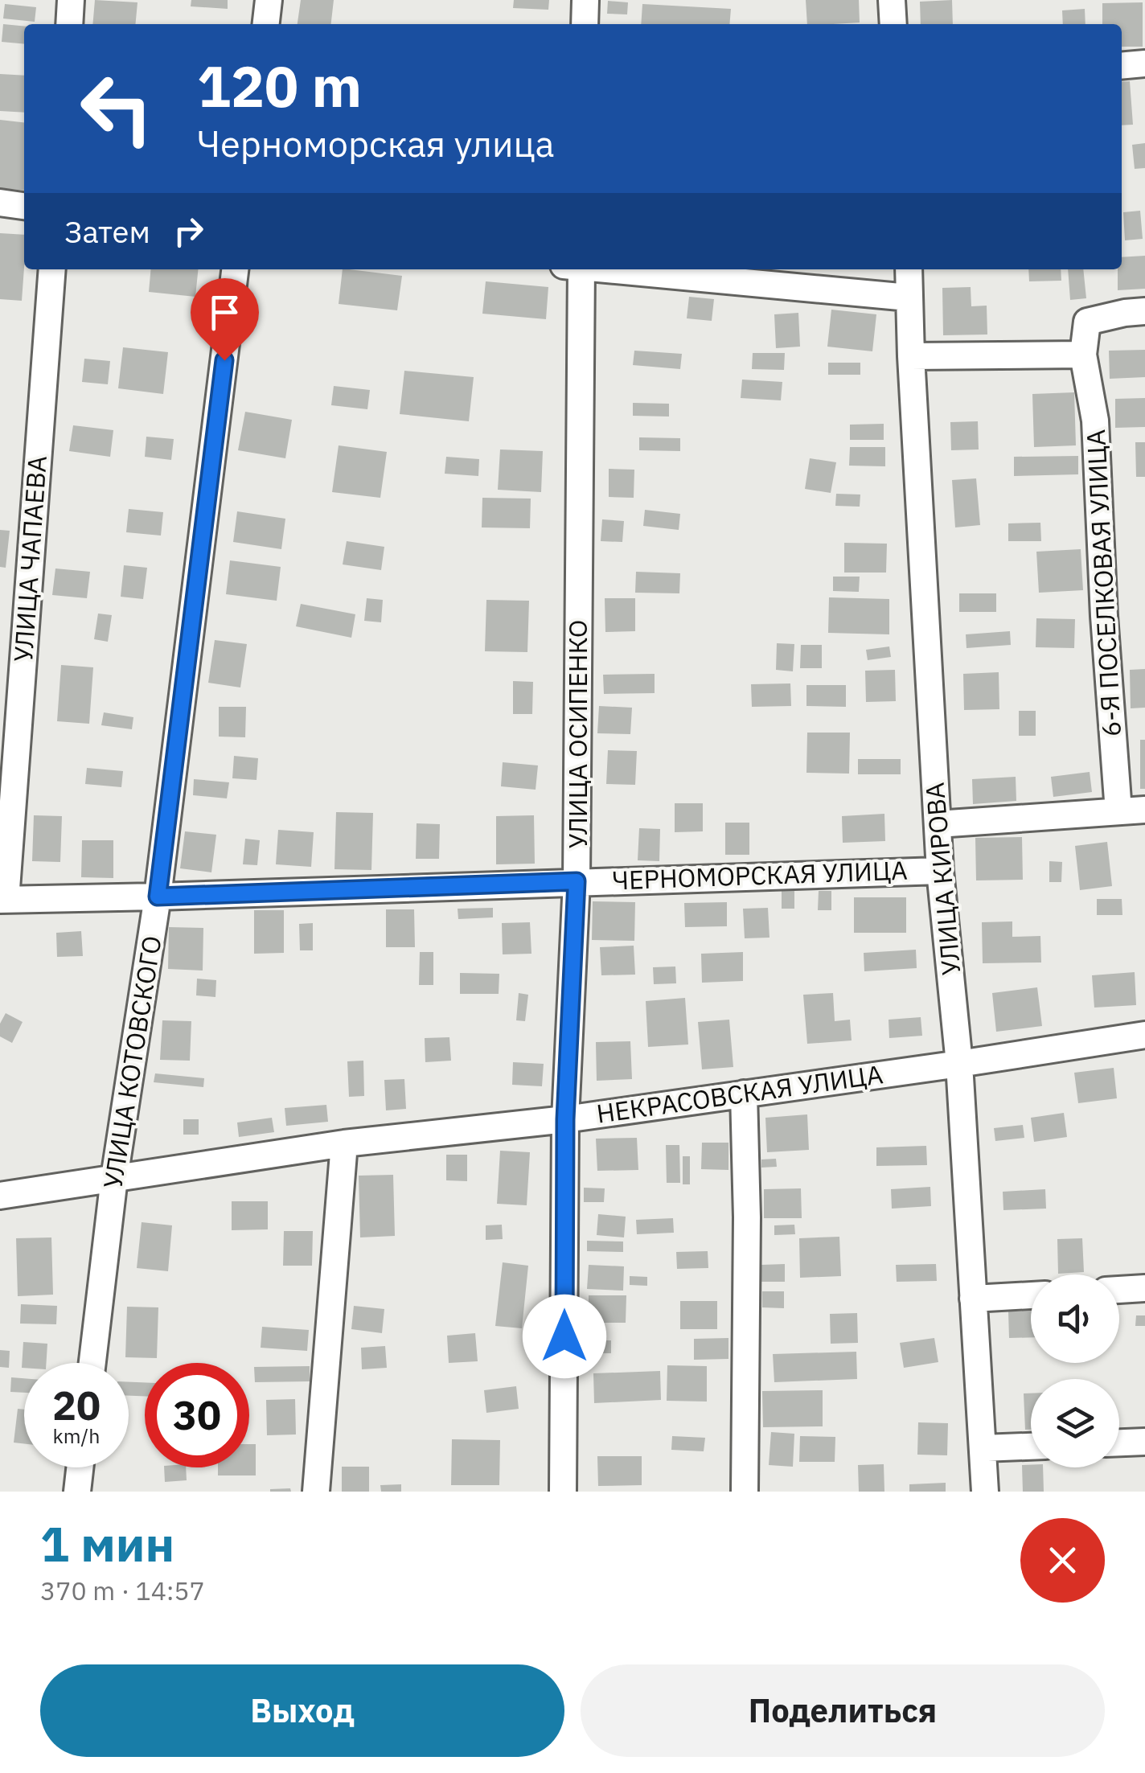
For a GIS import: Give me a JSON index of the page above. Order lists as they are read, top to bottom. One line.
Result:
{"streets":{"street":["УЛИЦА ЧАПАЕВА","6-Я ПОСЕЛКОВАЯ УЛИЦА","УЛИЦА ОСИПЕНКО","ЧЕРНОМОРСКАЯ УЛИЦА","УЛИЦА КИРОВА","УЛИЦА КОТОВСКОГО","НЕКРАСОВСКАЯ УЛИЦА"]},"crossings":[["УЛИЦА ЧАПАЕВА","ЧЕРНОМОРСКАЯ УЛИЦА"],["УЛИЦА ОСИПЕНКО","ЧЕРНОМОРСКАЯ УЛИЦА"],["УЛИЦА ОСИПЕНКО","НЕКРАСОВСКАЯ УЛИЦА"],["ЧЕРНОМОРСКАЯ УЛИЦА","УЛИЦА КИРОВА"],["ЧЕРНОМОРСКАЯ УЛИЦА","УЛИЦА КОТОВСКОГО"],["УЛИЦА КИРОВА","НЕКРАСОВСКАЯ УЛИЦА"],["УЛИЦА КОТОВСКОГО","НЕКРАСОВСКАЯ УЛИЦА"]],"page":{"turn":["120 m","Черноморская улица"],"then":"Затем","speed":"20 km/h","limit":"30","heading":["1 мин","370 m · 14:57"],"buttons":["Выход","Поделиться"]}}
